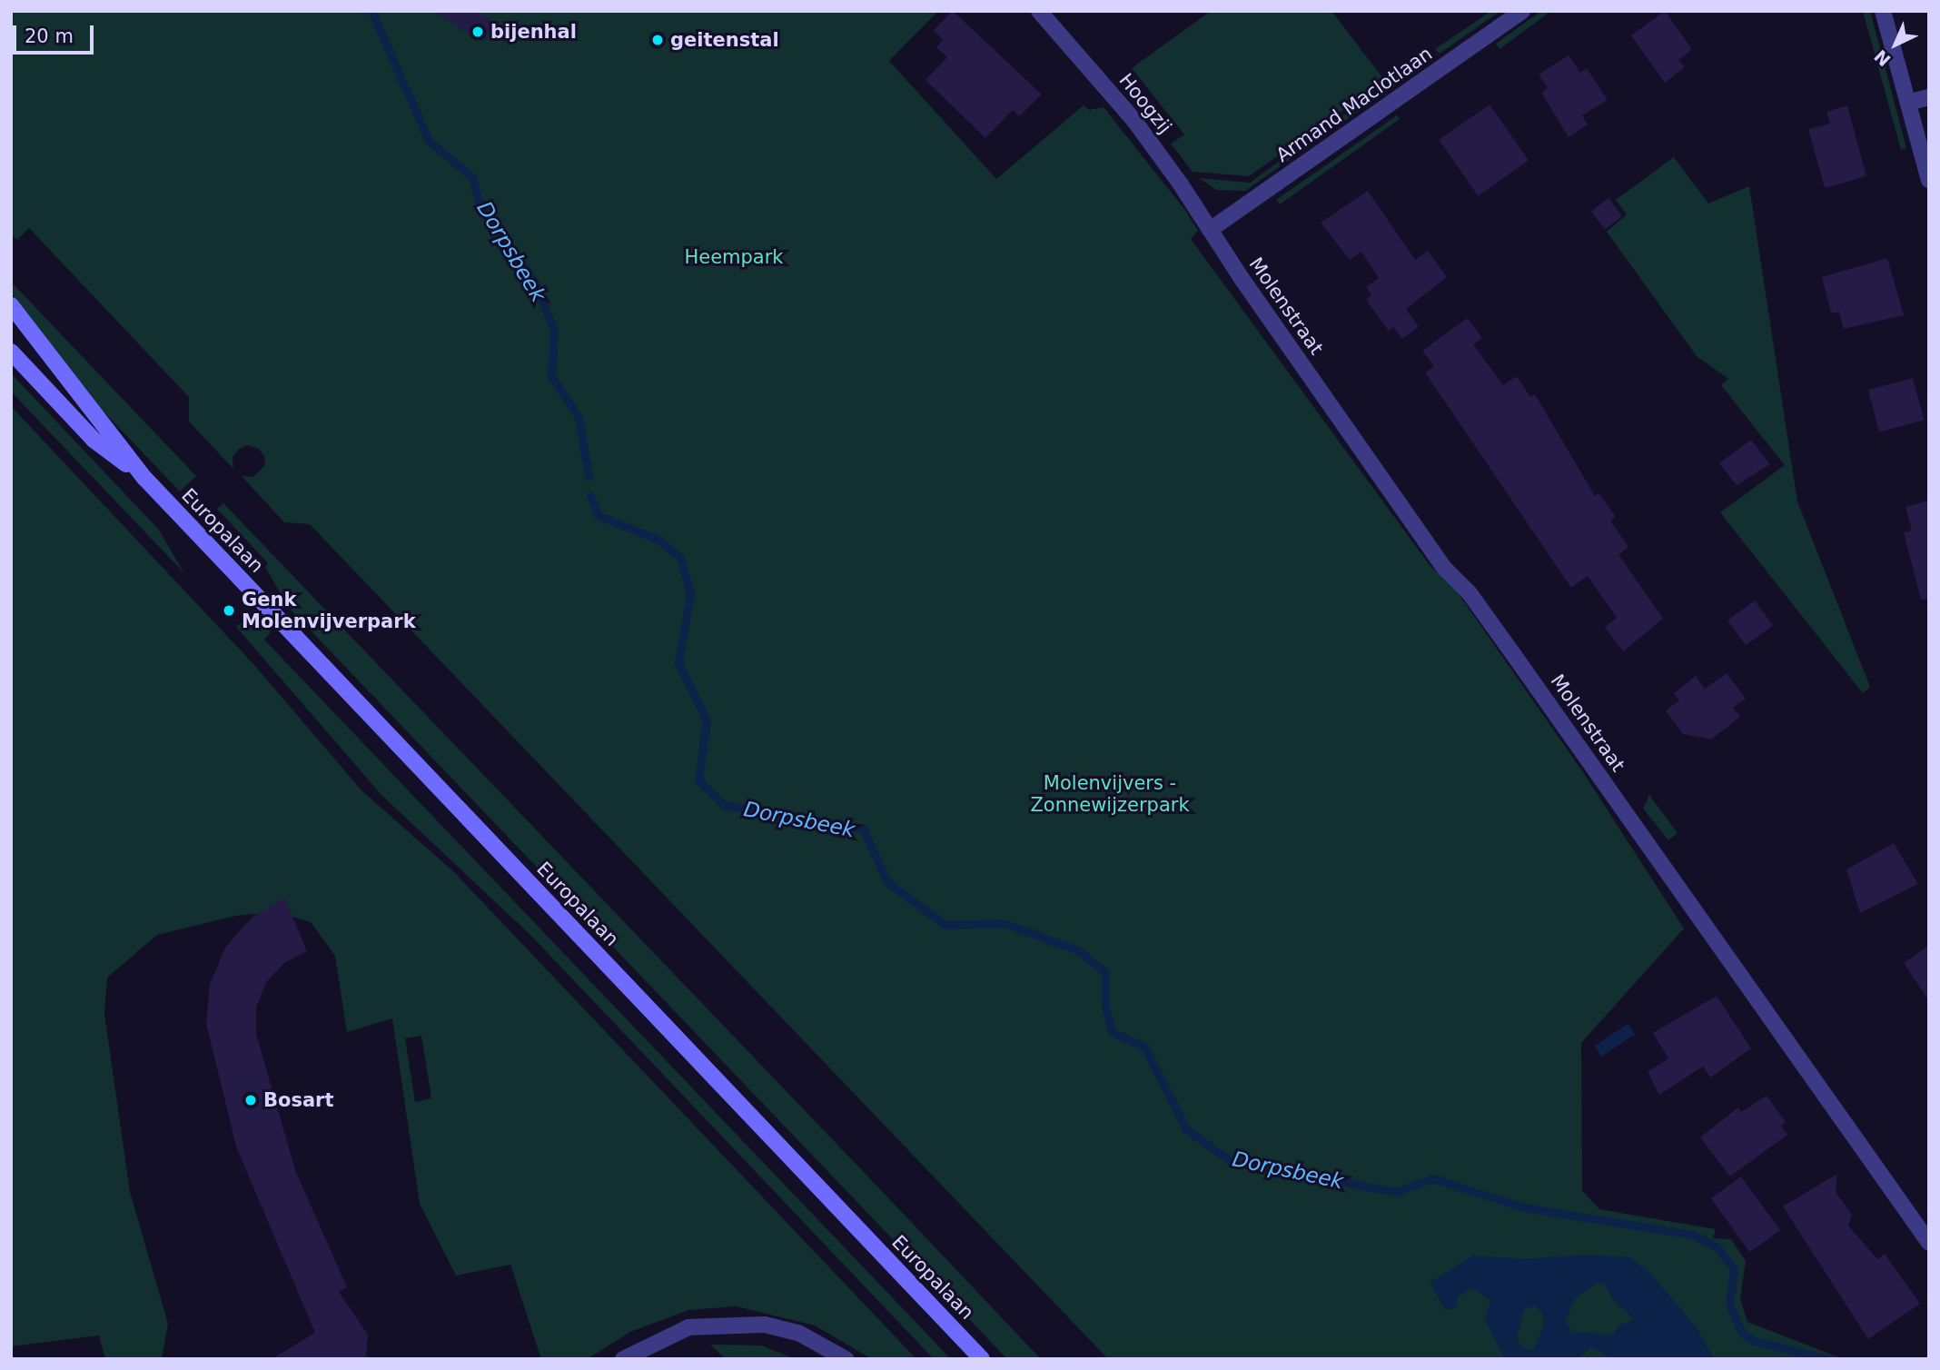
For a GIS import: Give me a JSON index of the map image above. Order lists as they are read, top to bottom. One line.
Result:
{"streets":{"main road":["Europalaan"],"street":["Hoogzij","Armand Maclotlaan","Molenstraat"]},"crossings":[["Hoogzij","Armand Maclotlaan"],["Hoogzij","Molenstraat"],["Armand Maclotlaan","Molenstraat"]],"water":["Dorpsbeek"],"parks":["Heempark","Molenvijvers - Zonnewijzerpark"],"places":["bijenhal","geitenstal","Genk Molenvijverpark","Bosart"],"scale_bar":"20 m","north":"bottom left"}
